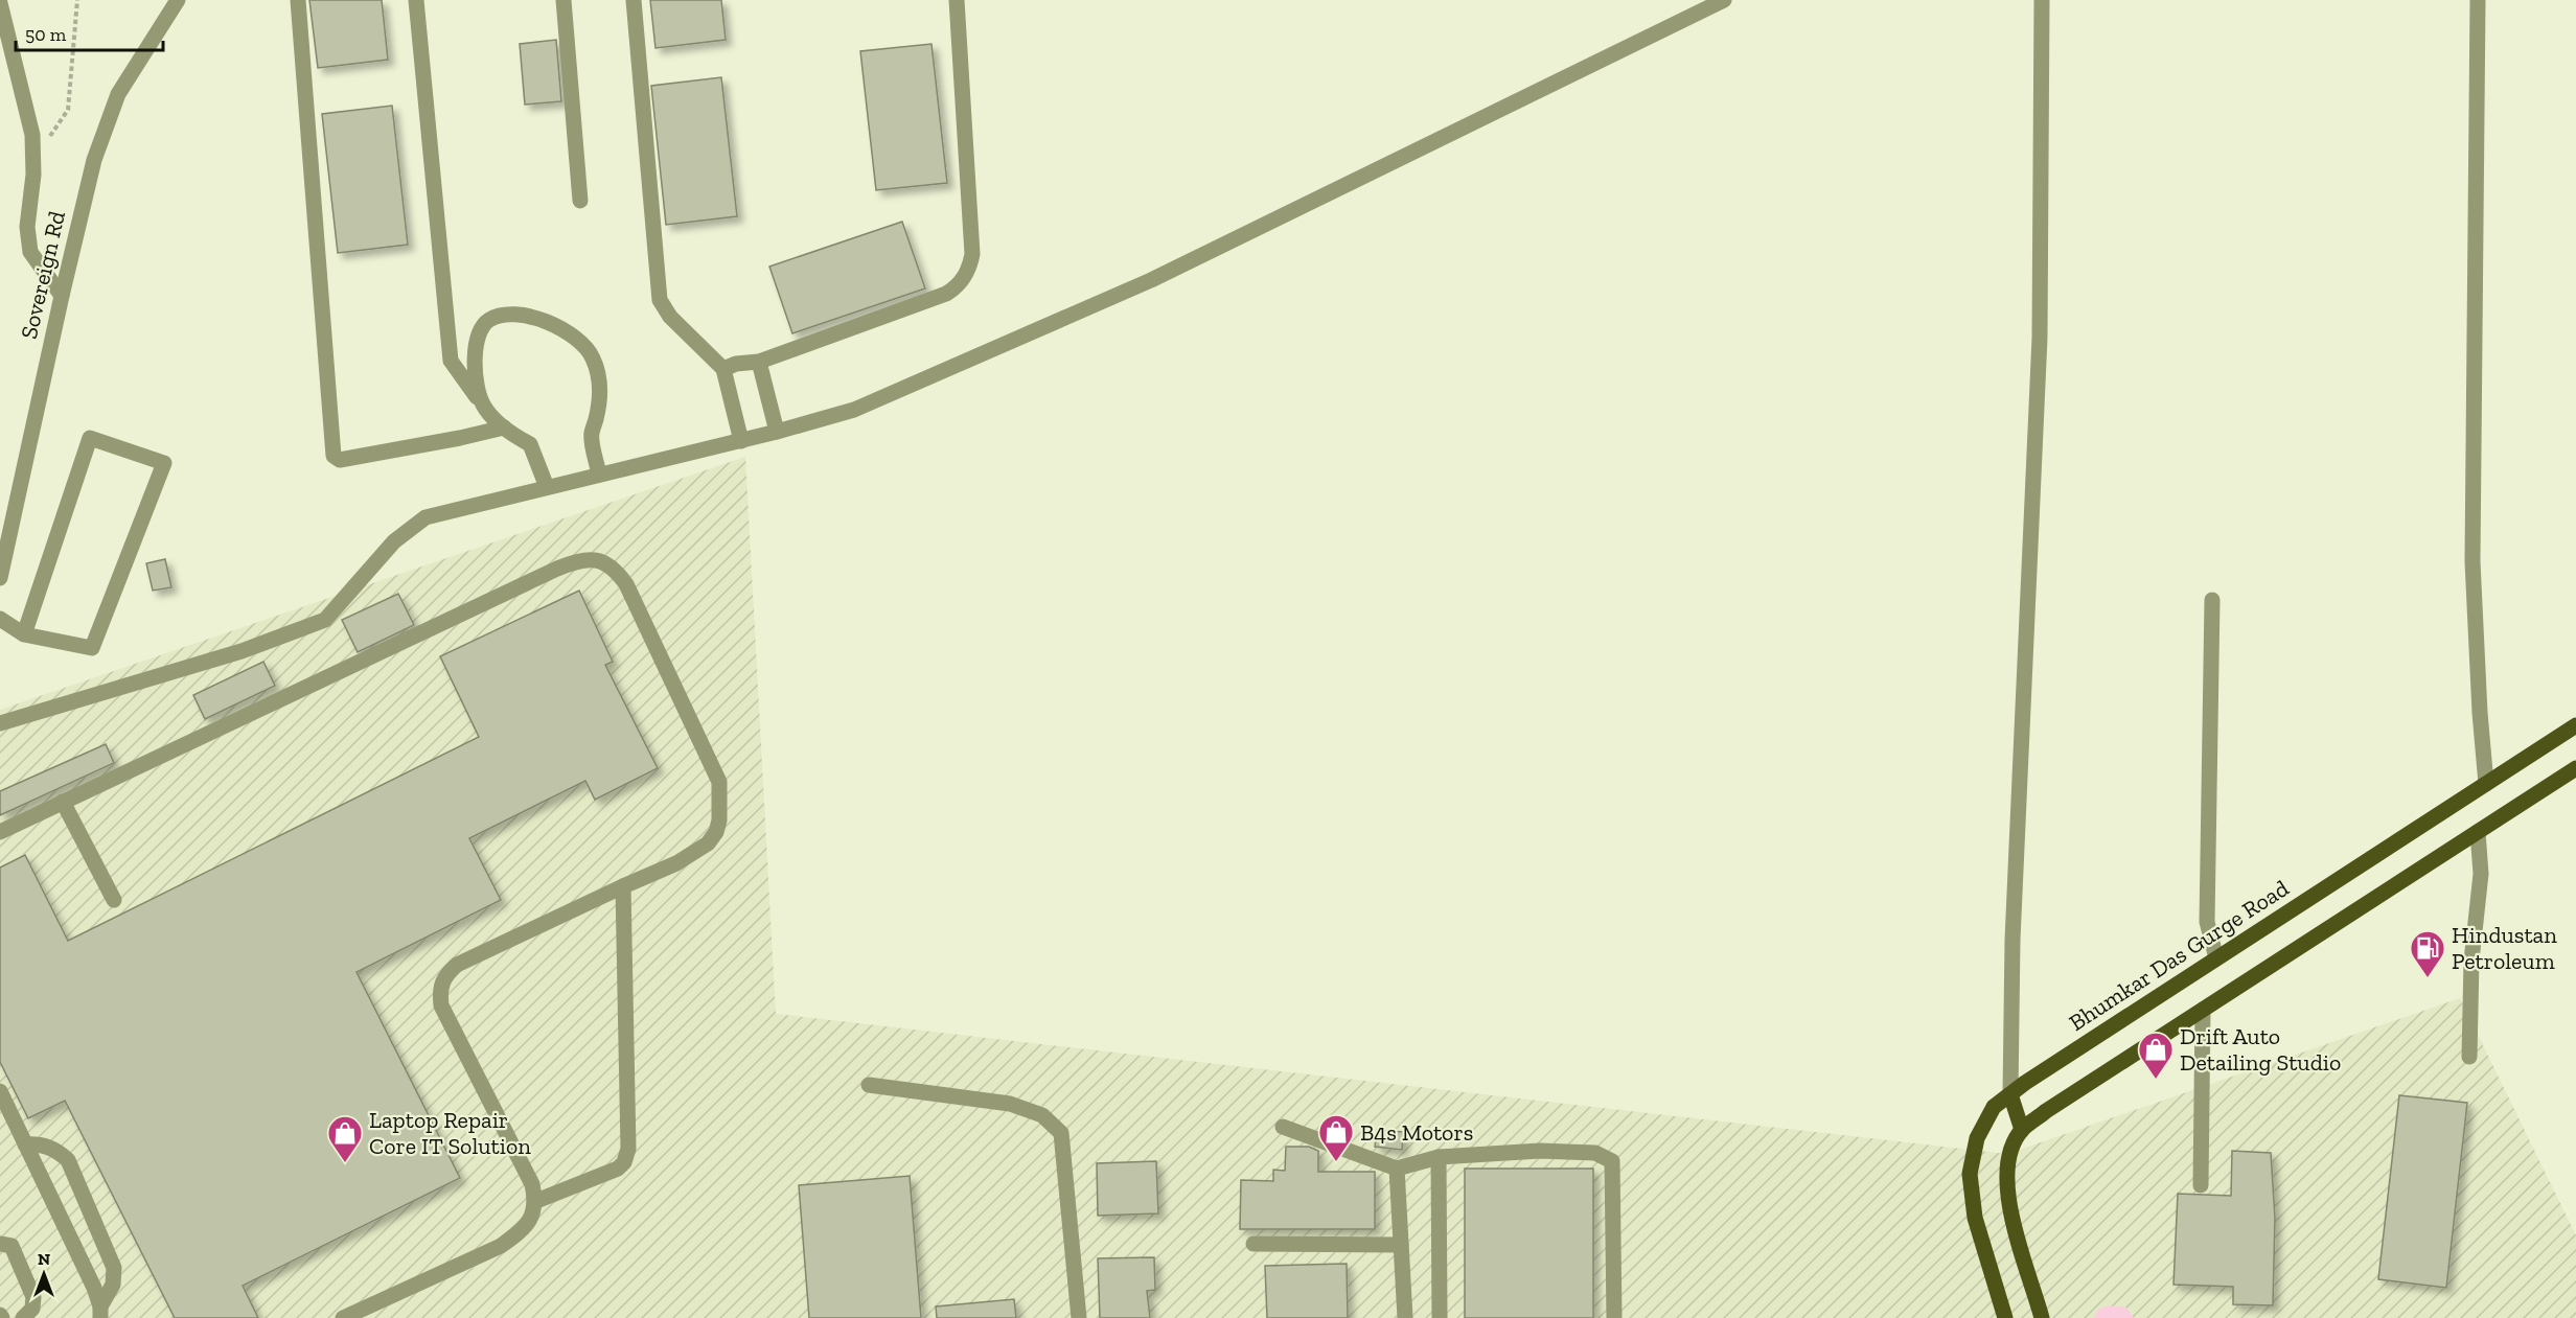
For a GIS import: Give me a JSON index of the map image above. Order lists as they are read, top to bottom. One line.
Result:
{"streets":{"main road":["Bhumkar Das Gurge Road"],"street":["Sovereign Rd"]},"places":{"fuel station":["Hindustan Petroleum"],"shop":["Drift Auto Detailing Studio","B4s Motors","Laptop Repair Core IT Solution"]},"scale_bar":"50 m","north":"top"}
